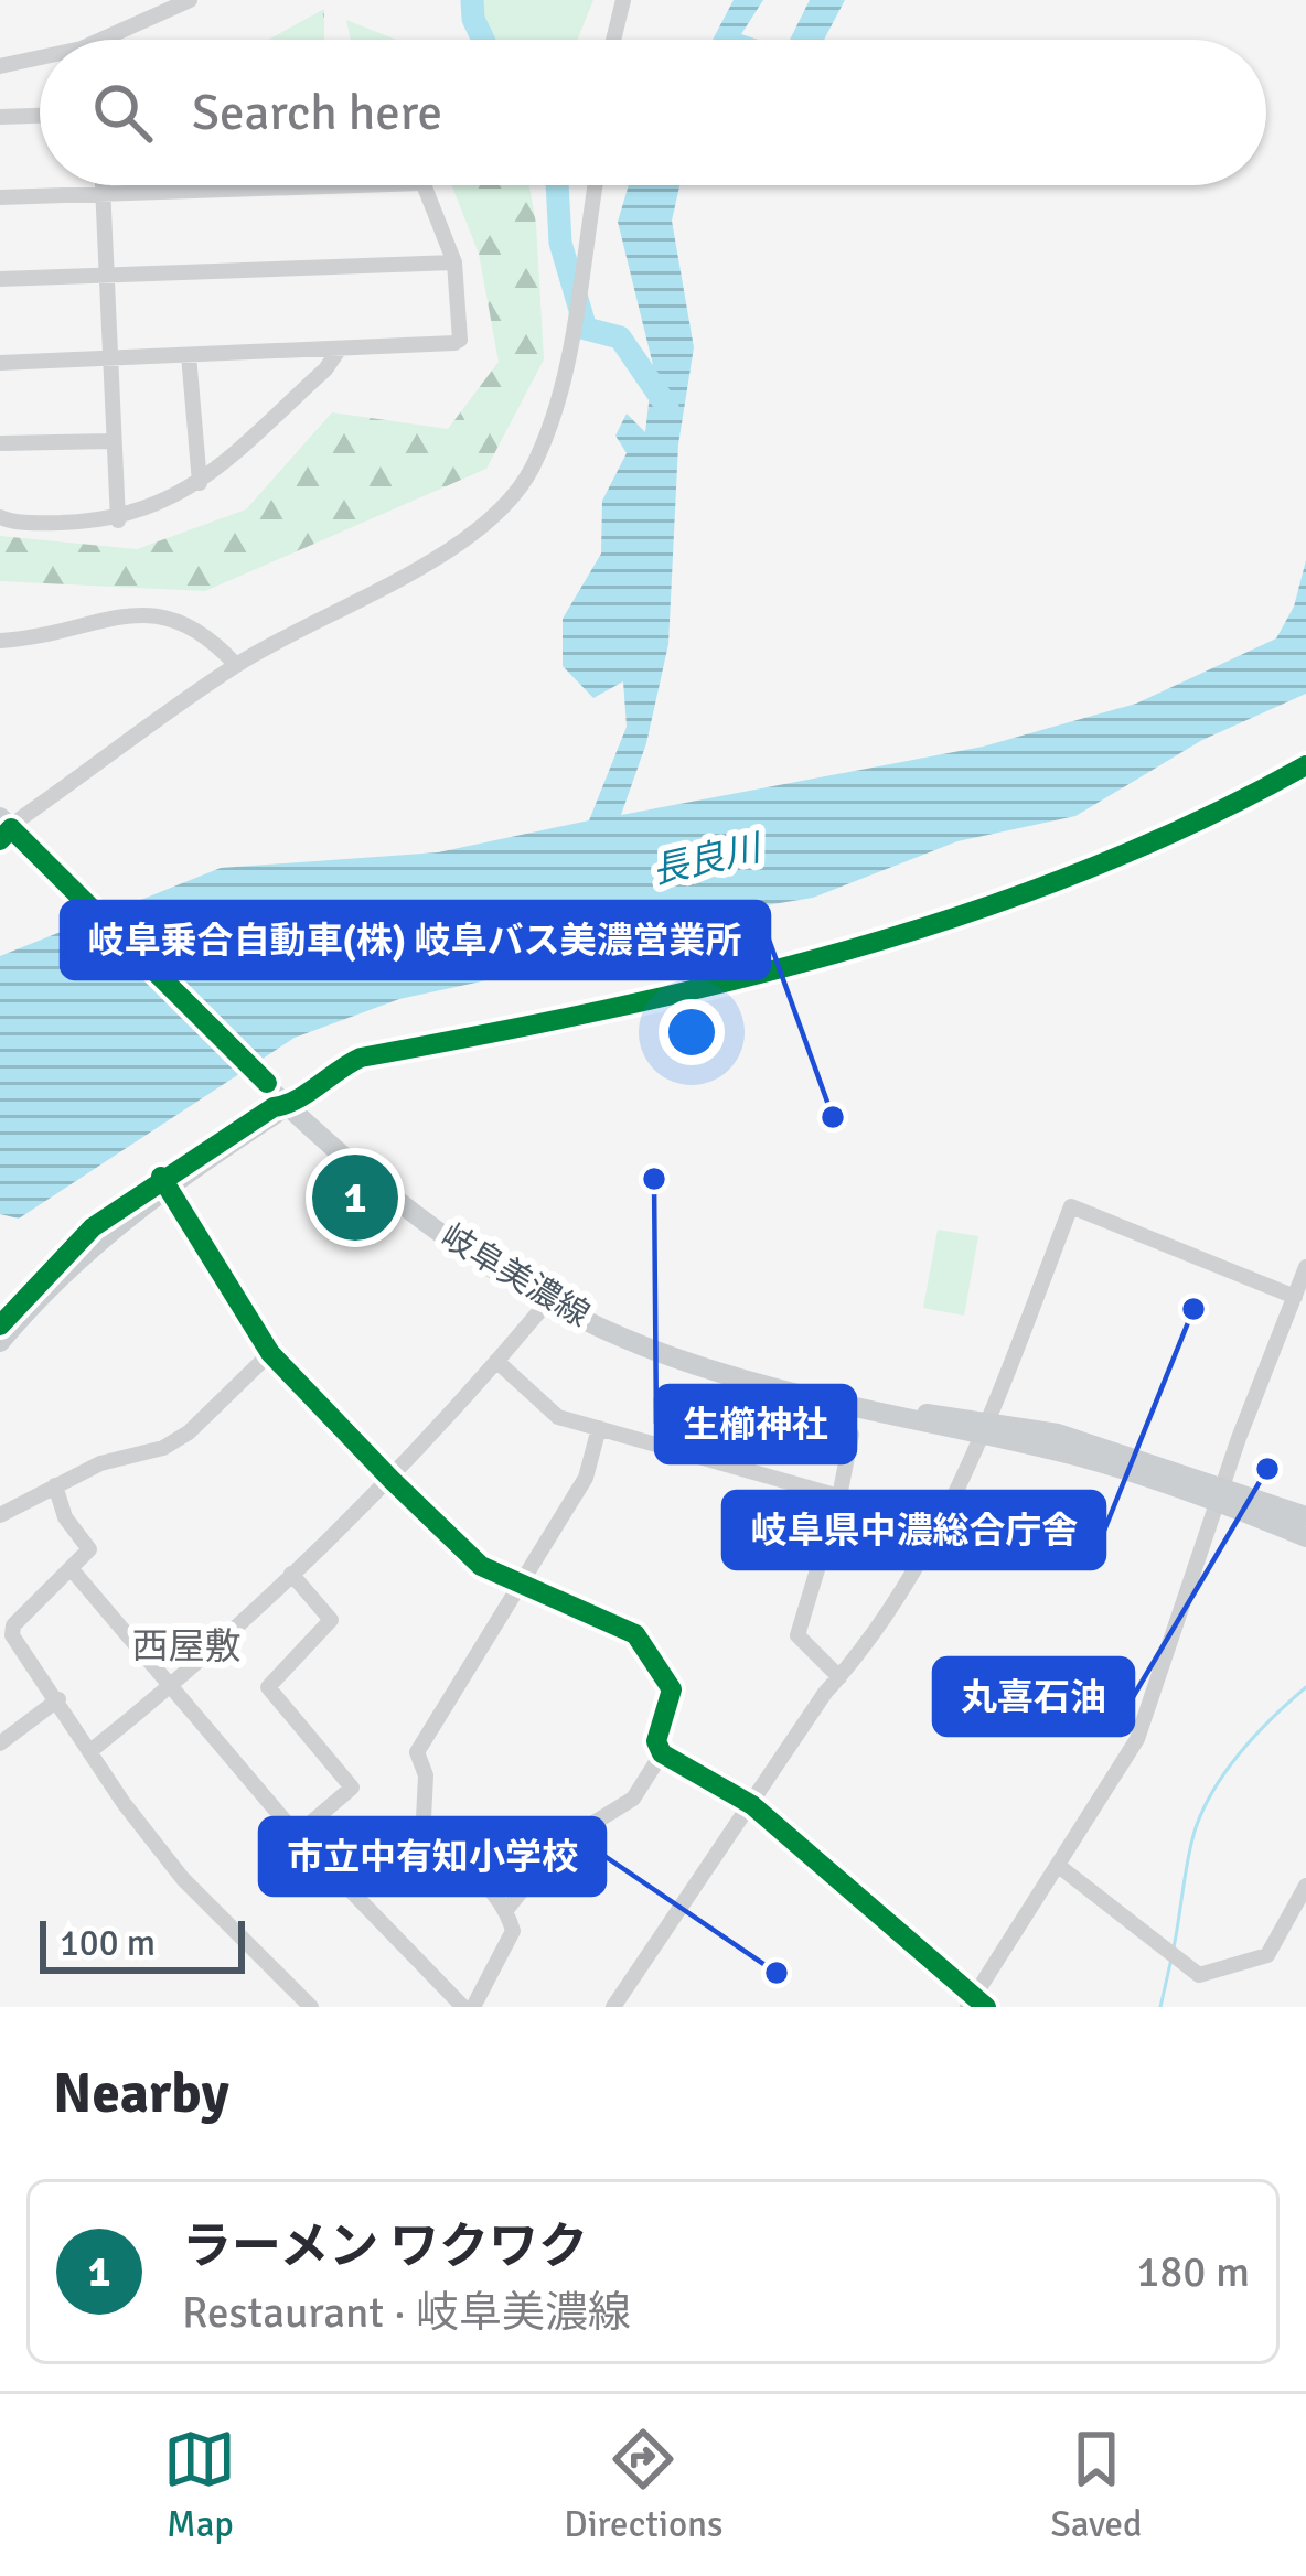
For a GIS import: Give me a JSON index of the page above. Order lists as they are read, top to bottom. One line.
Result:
{"streets":{"main road":["岐阜美濃線"]},"districts":["西屋敷"],"water":["長良川"],"places":["岐阜乗合自動車(株) 岐阜バス美濃営業所","生櫛神社","岐阜県中濃総合庁舎","丸喜石油","市立中有知小学校"],"scale_bar":"100 m","page":{"search":"Search here","pins":"1","scale":"100 m","heading":"Nearby","list":[{"mark":"1","name":"ラーメン ワクワク","note":"Restaurant · 岐阜美濃線","value":"180 m"}],"nav":["Map","Directions","Saved"]}}
